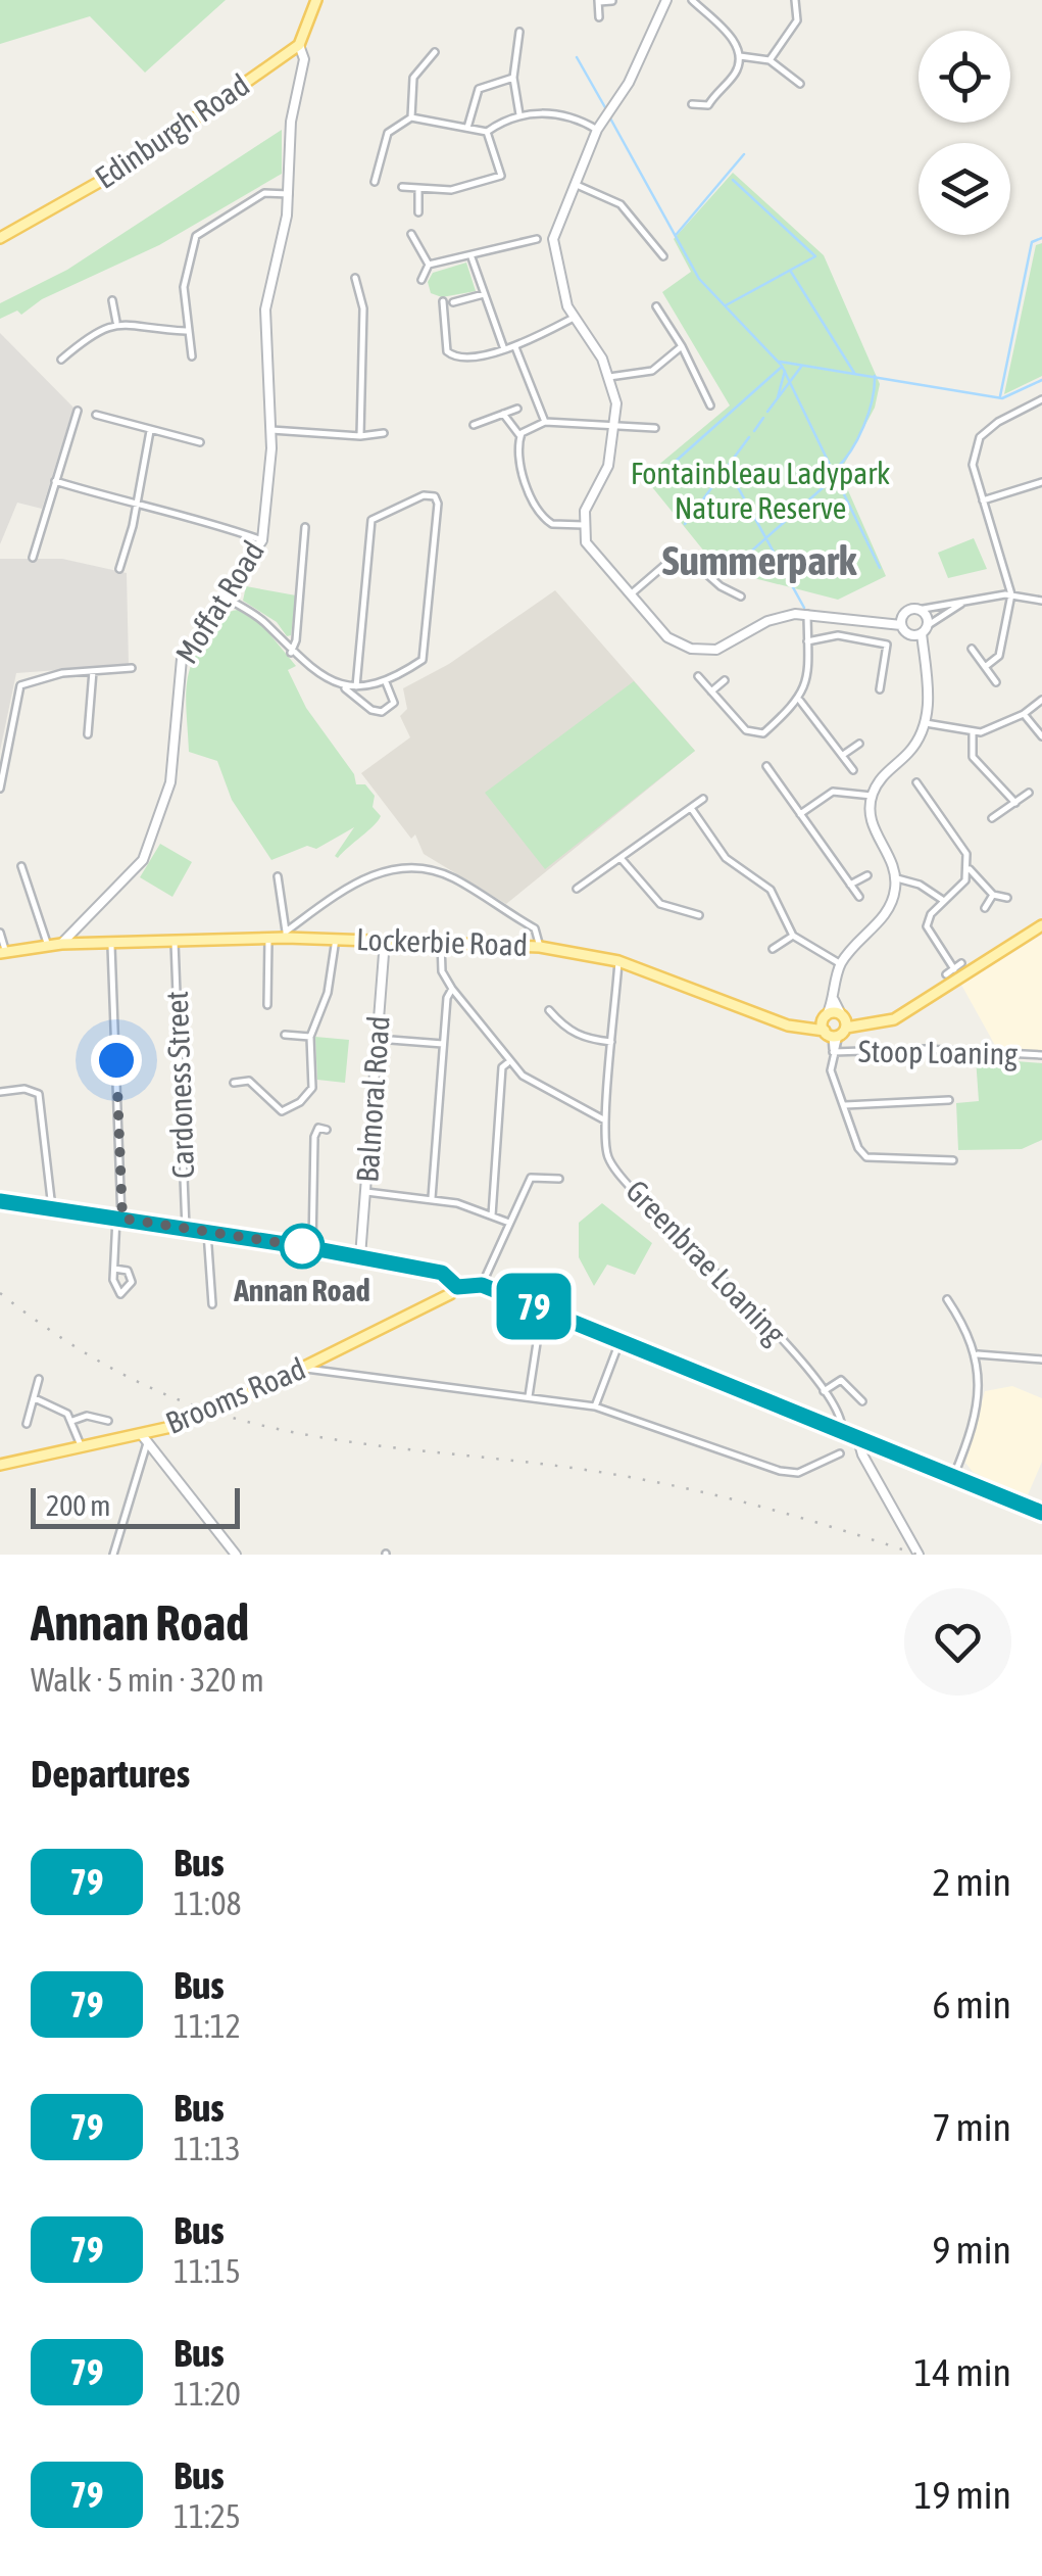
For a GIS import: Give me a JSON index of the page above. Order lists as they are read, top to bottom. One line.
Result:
{"streets":{"main road":["Edinburgh Road","Lockerbie Road","Brooms Road"],"street":["Moffat Road","Stoop Loaning","Cardoness Street","Balmoral Road","Greenbrae Loaning"]},"crossings":[["Edinburgh Road","Moffat Road"],["Moffat Road","Lockerbie Road"],["Lockerbie Road","Cardoness Street"],["Lockerbie Road","Balmoral Road"],["Lockerbie Road","Greenbrae Loaning"]],"districts":["Summerpark"],"parks":["Fontainbleau Ladypark Nature Reserve"],"places":["Annan Road"],"lines":["bus line 79"],"scale_bar":"200 m","page":{"on_map":"79","scale":"200 m","heading":[["Annan Road","Walk · 5 min · 320 m"],"Departures"],"list":[{"mark":"79","name":"Bus","note":"11:08","value":"2 min"},{"mark":"79","name":"Bus","note":"11:12","value":"6 min"},{"mark":"79","name":"Bus","note":"11:13","value":"7 min"},{"mark":"79","name":"Bus","note":"11:15","value":"9 min"},{"mark":"79","name":"Bus","note":"11:20","value":"14 min"},{"mark":"79","name":"Bus","note":"11:25","value":"19 min"}]}}
